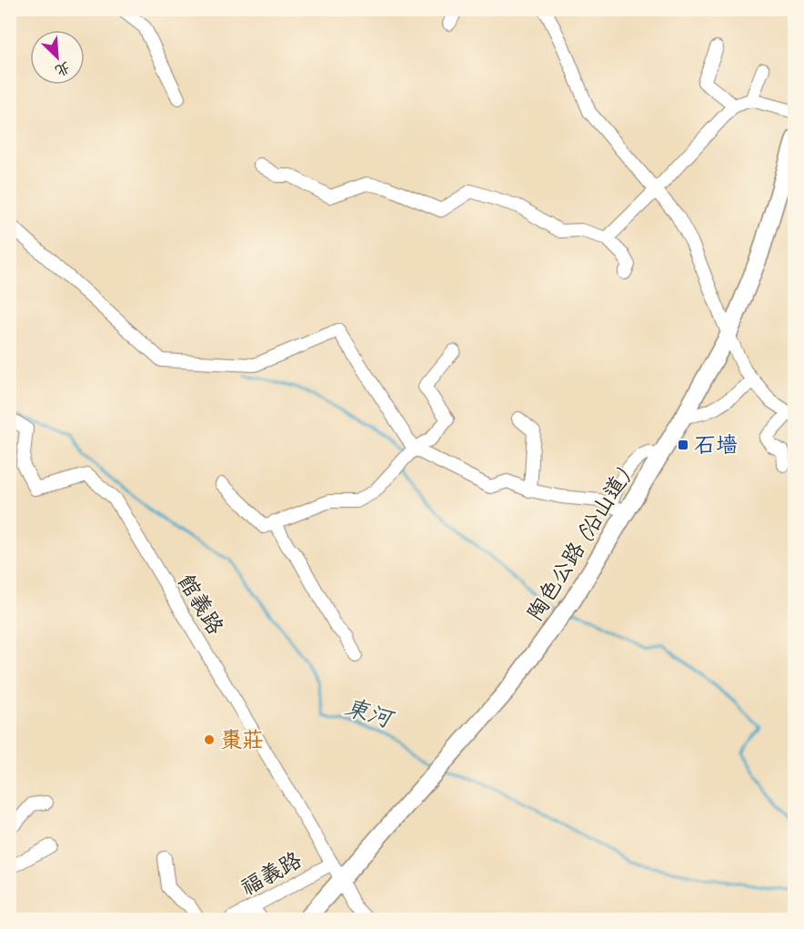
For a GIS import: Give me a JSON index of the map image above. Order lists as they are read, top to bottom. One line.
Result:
{"streets":{"main road":["陶色公路 (沿山道)"],"street":["館義路","福義路"]},"crossings":[["陶色公路 (沿山道)","館義路"],["館義路","福義路"]],"water":["東河"],"places":{"transit":["石墻"],"other":["棗莊"]},"north":"bottom right"}
